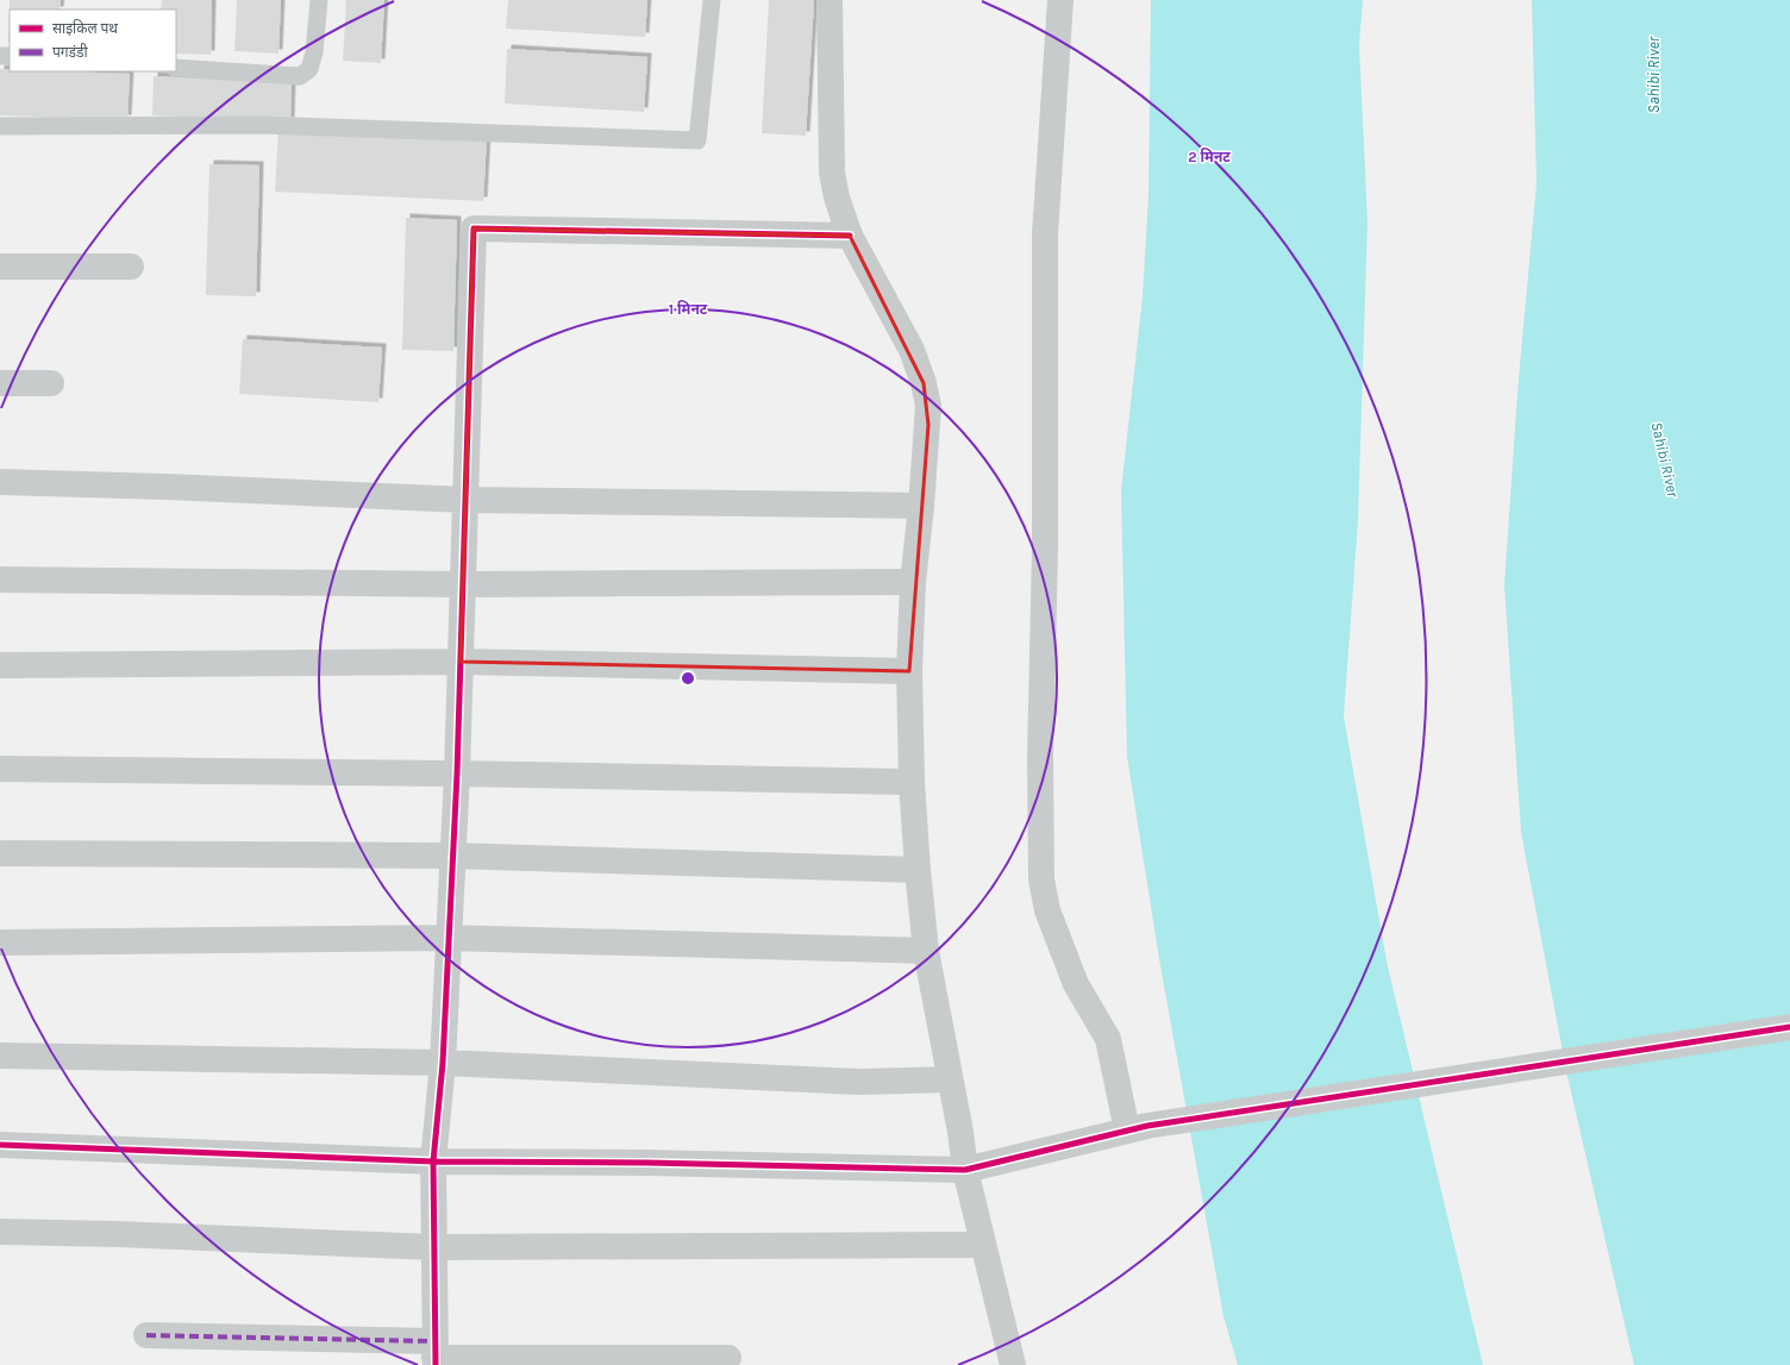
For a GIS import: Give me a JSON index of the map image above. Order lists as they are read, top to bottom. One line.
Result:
{"water":["Sahibi River"],"legend":["साइकिल पथ","पगडंडी"],"rings":["2 मिनट","1 मिनट"]}
